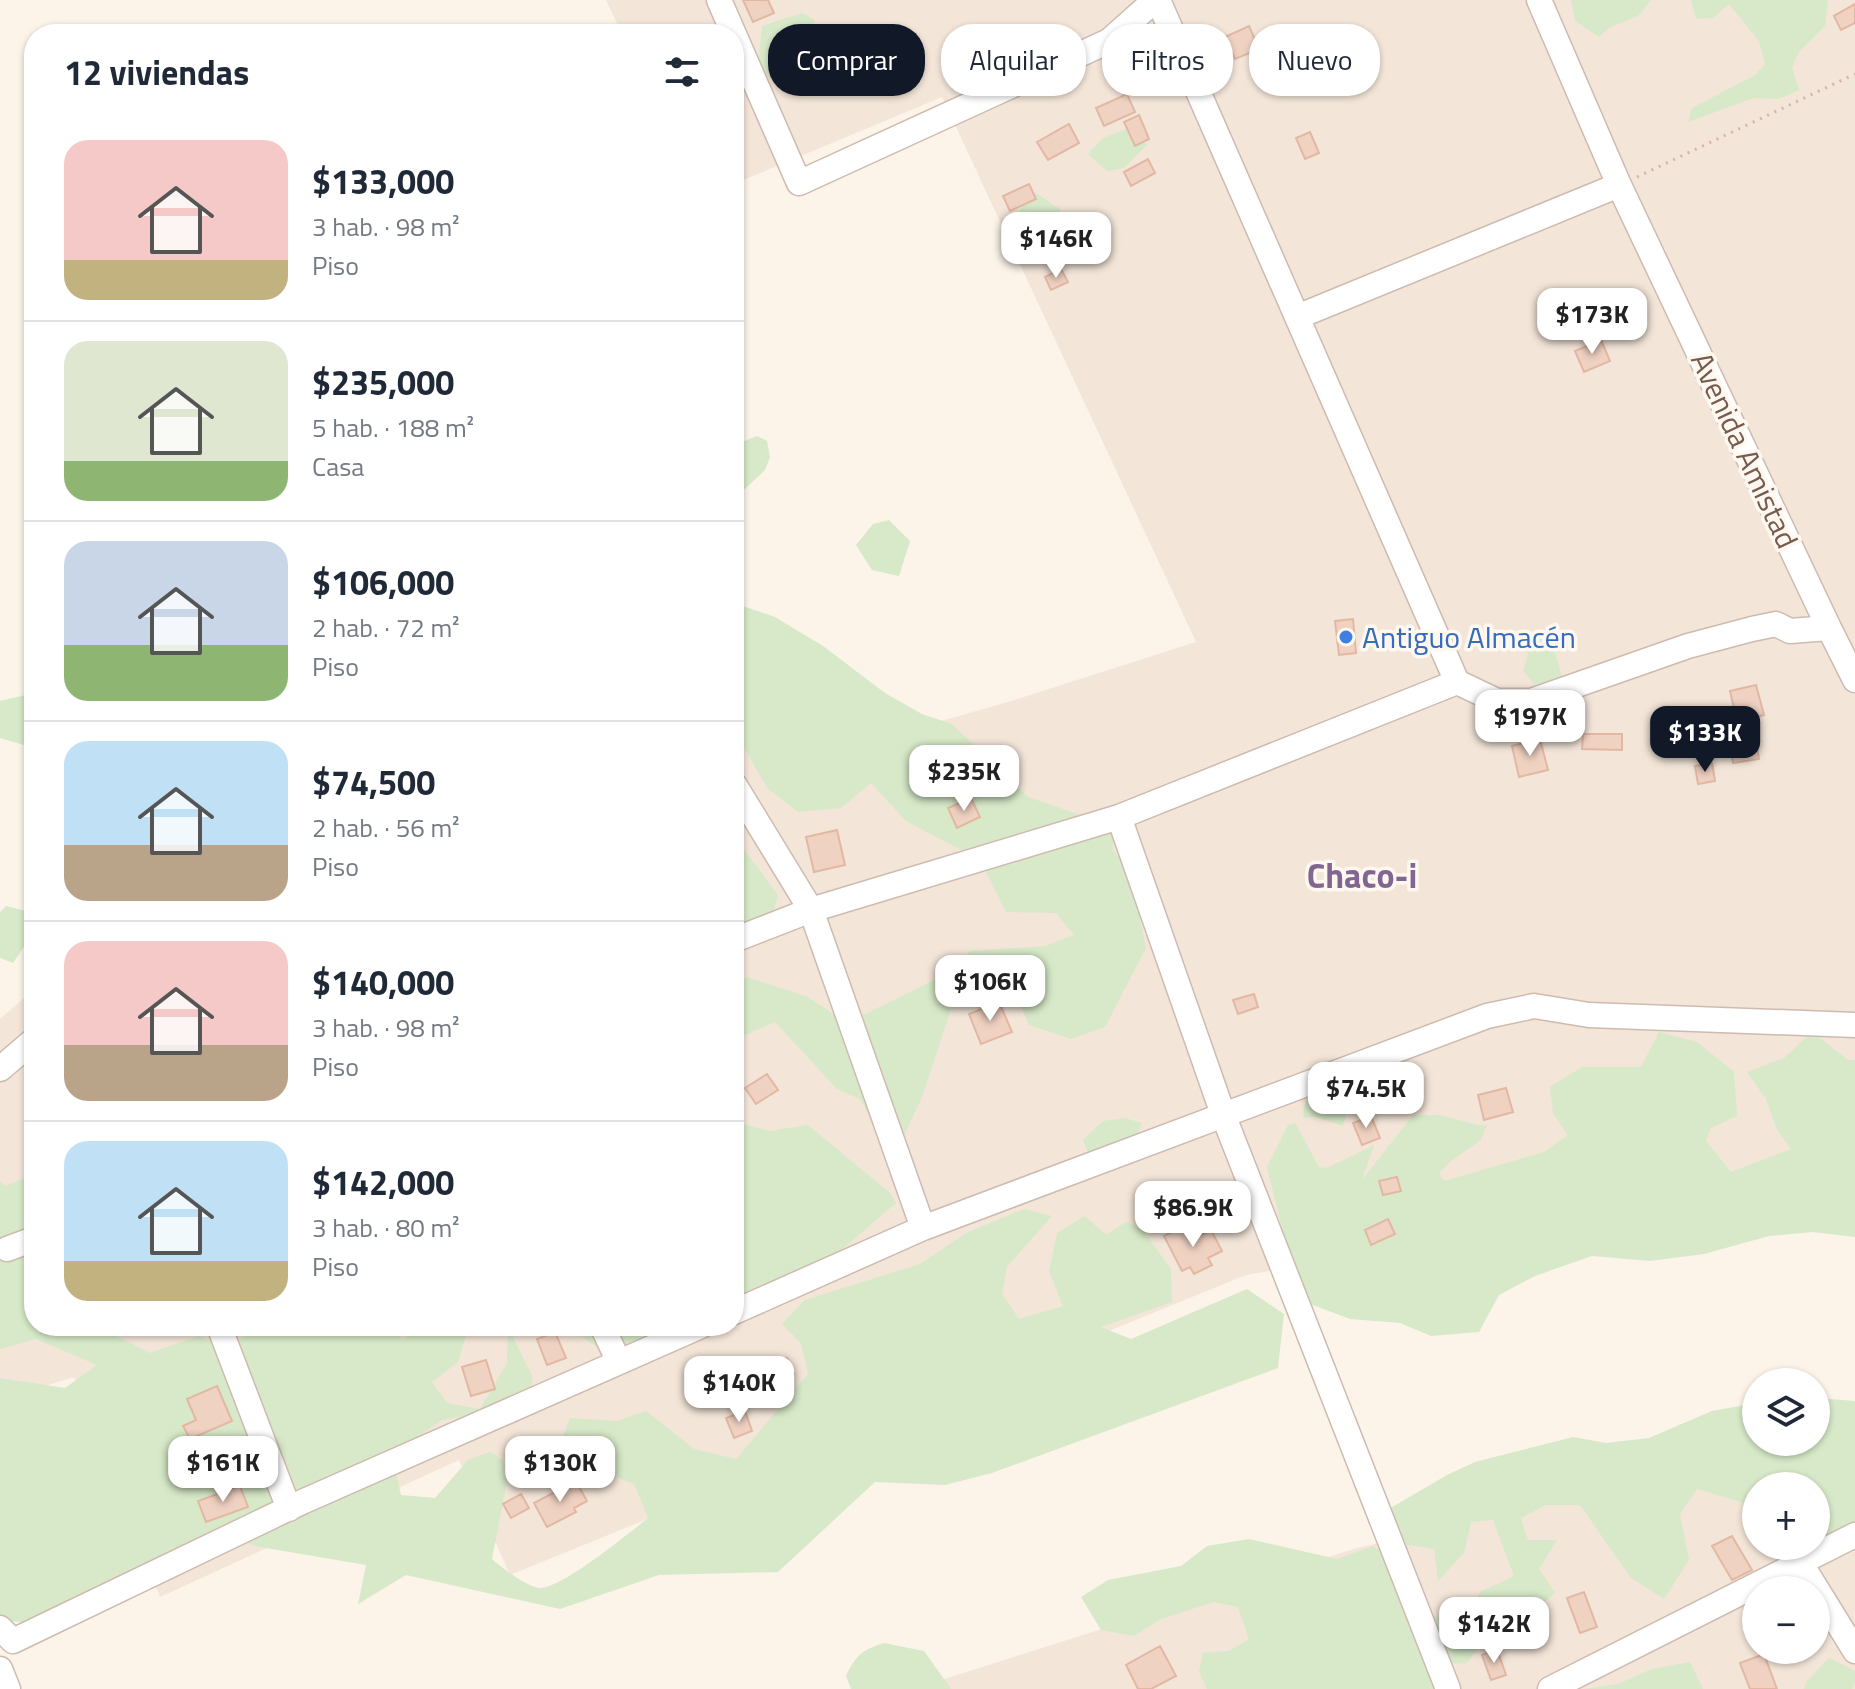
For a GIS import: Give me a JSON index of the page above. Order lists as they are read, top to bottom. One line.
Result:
{"streets":{"street":["Avenida Amistad"]},"districts":["Chaco-i"],"places":["Antiguo Almacén"],"page":{"chip":["Comprar","Alquilar","Filtros","Nuevo"],"heading":"12 viviendas","list":[{"name":"$133,000","note":"3 hab. · 98 m² · Piso"},{"name":"$235,000","note":"5 hab. · 188 m² · Casa"},{"name":"$106,000","note":"2 hab. · 72 m² · Piso"},{"name":"$74,500","note":"2 hab. · 56 m² · Piso"},{"name":"$140,000","note":"3 hab. · 98 m² · Piso"},{"name":"$142,000","note":"3 hab. · 80 m² · Piso"}],"price":["$146K","$173K","$197K","$133K","$235K","$106K","$74.5K","$86.9K","$140K","$161K","$130K","$142K"],"map_buttons":["+","−"]}}
